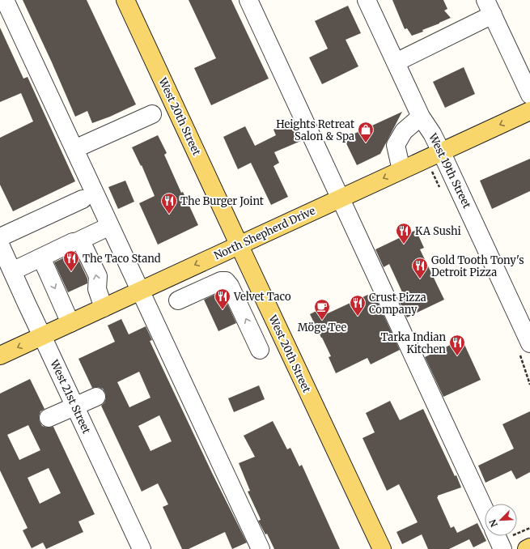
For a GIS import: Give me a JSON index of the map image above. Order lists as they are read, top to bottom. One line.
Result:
{"streets":{"main road":["West 20th Street","North Shepherd Drive"],"street":["West 19th Street","West 21st Street"]},"crossings":[["West 20th Street","North Shepherd Drive"],["West 19th Street","North Shepherd Drive"],["North Shepherd Drive","West 21st Street"]],"one_way":["North Shepherd Drive"],"places":{"shop":["Heights Retreat Salon & Spa"],"restaurant":["The Burger Joint","KA Sushi","The Taco Stand","Gold Tooth Tony's Detroit Pizza","Velvet Taco","Crust Pizza Company","Tarka Indian Kitchen"],"cafe":["Möge Tee"]},"north":"bottom left"}
